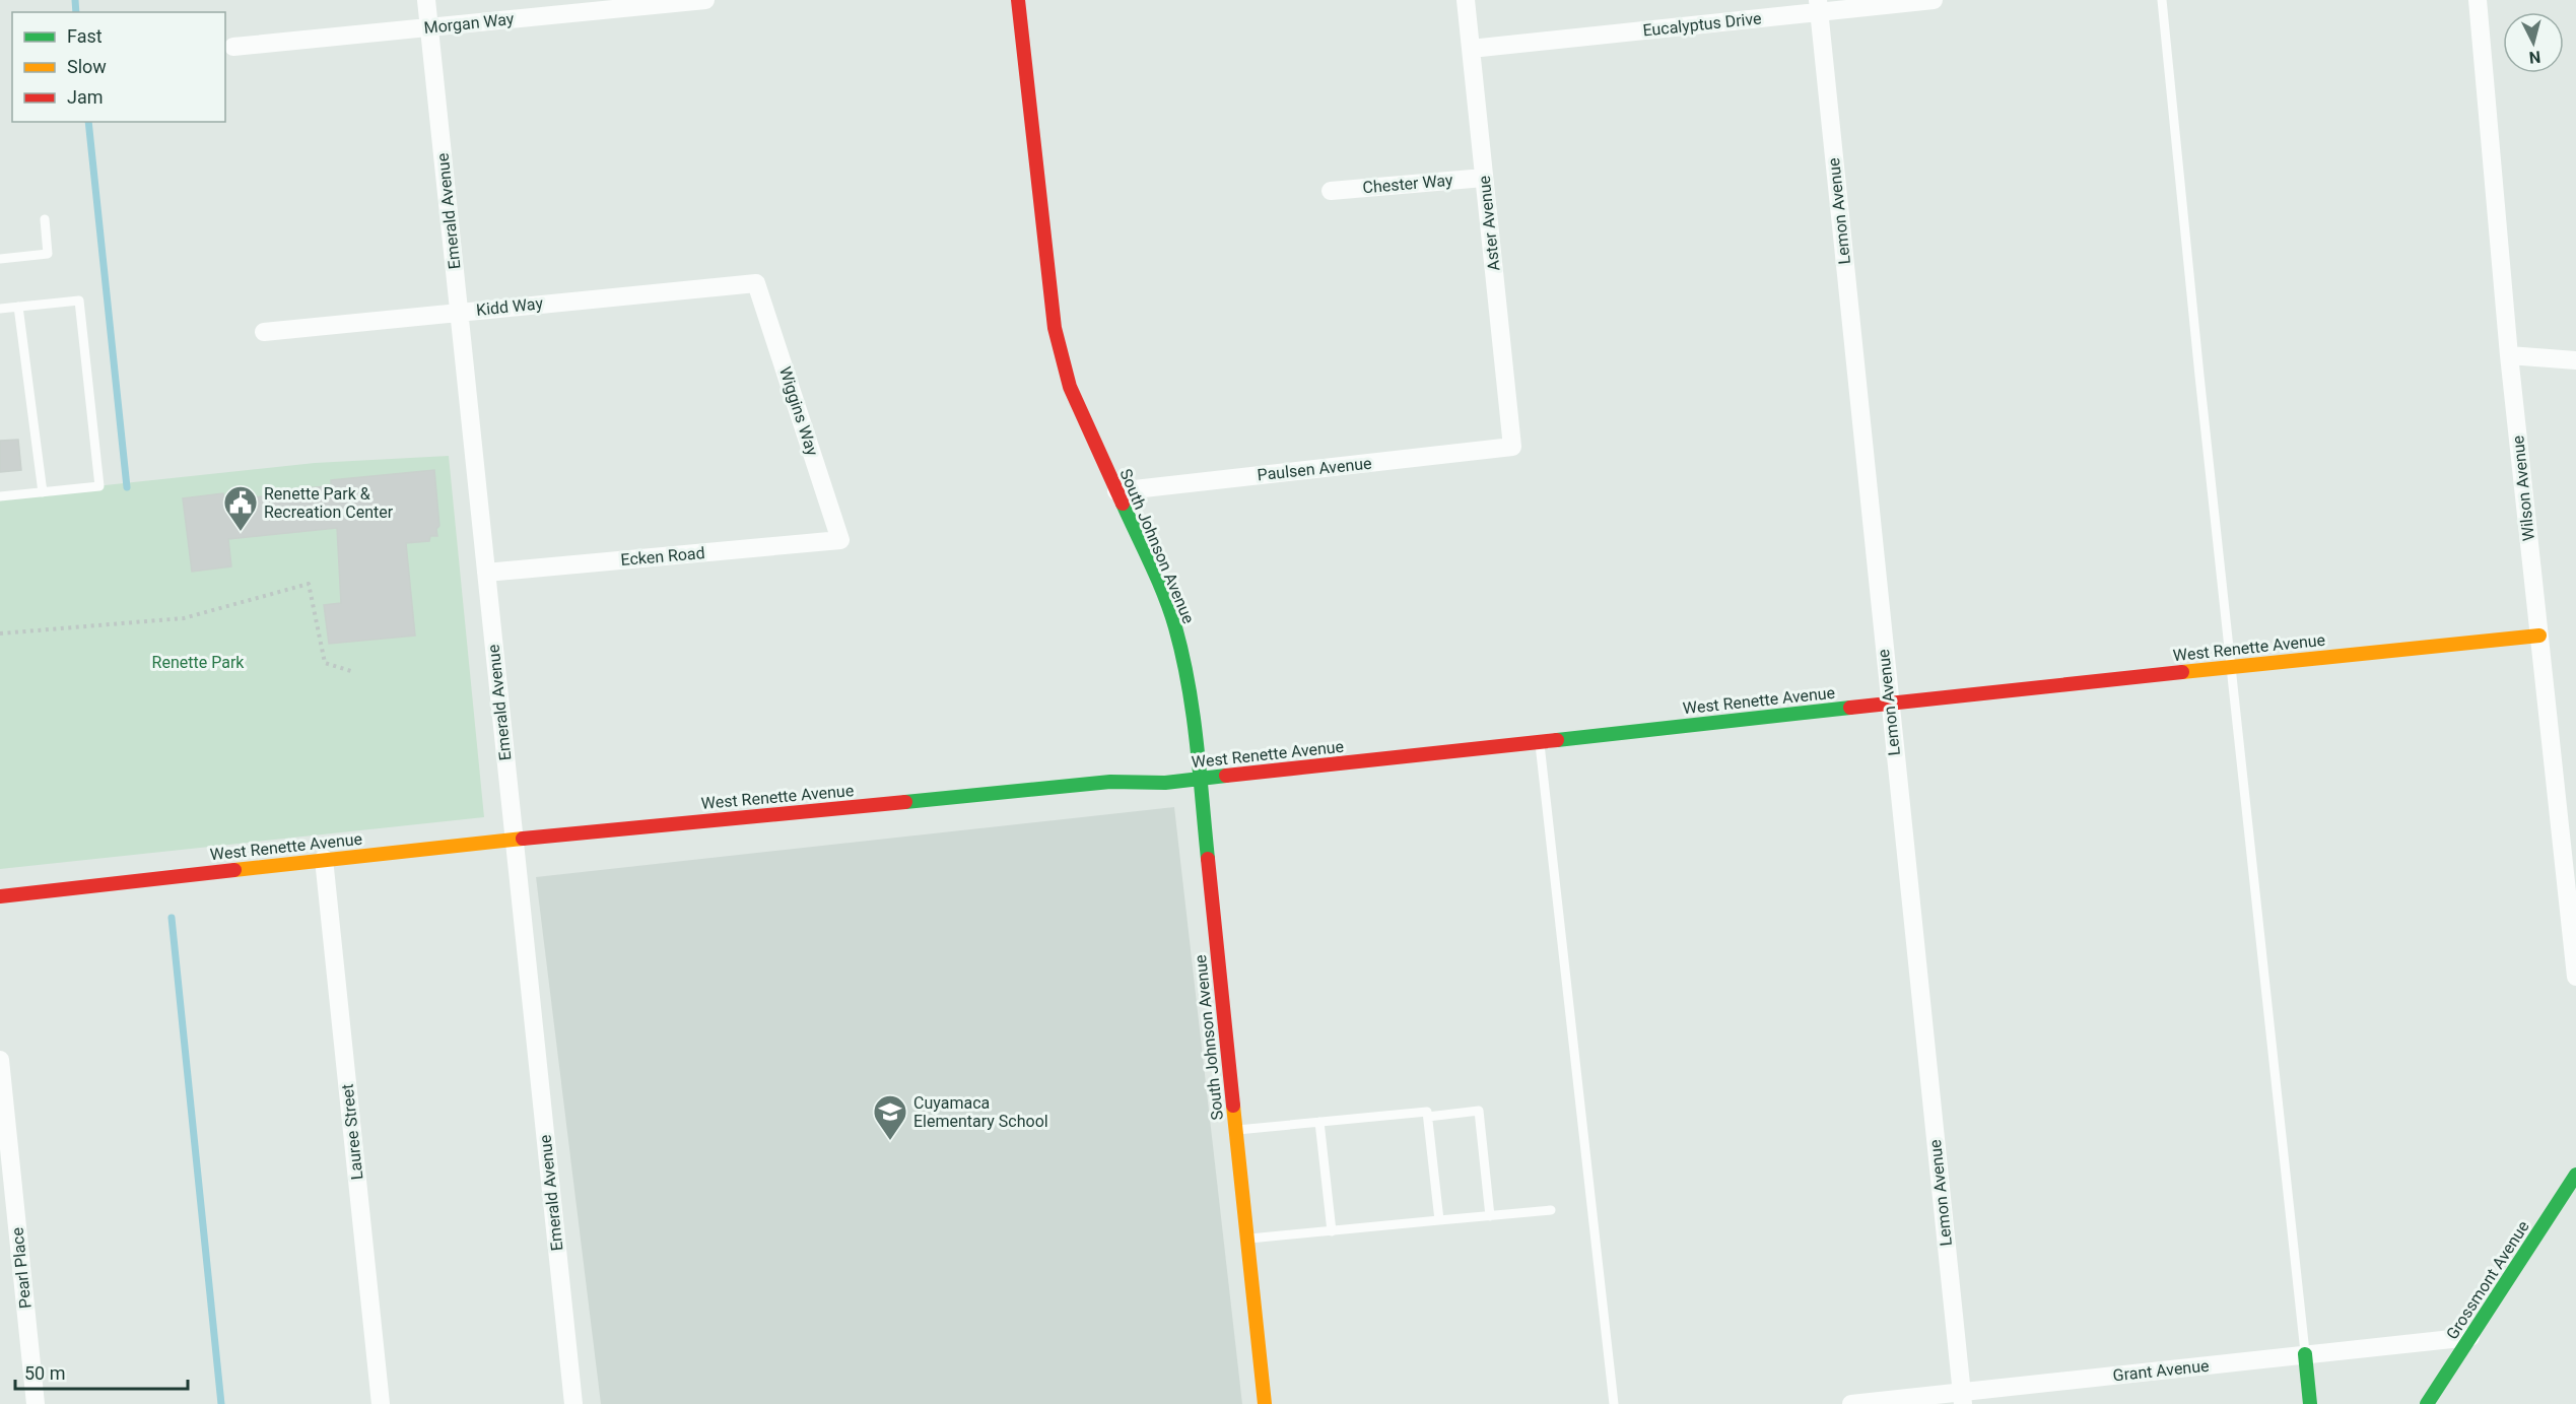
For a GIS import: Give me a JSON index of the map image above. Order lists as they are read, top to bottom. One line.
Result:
{"streets":{"street":["Morgan Way","Eucalyptus Drive","Chester Way","Emerald Avenue","Lemon Avenue","Aster Avenue","Kidd Way","Wiggins Way","Paulsen Avenue","Wilson Avenue","South Johnson Avenue","Ecken Road","West Renette Avenue","Lauree Street","Pearl Place","Grossmont Avenue","Grant Avenue"]},"crossings":[["Morgan Way","Emerald Avenue"],["Eucalyptus Drive","Lemon Avenue"],["Eucalyptus Drive","Aster Avenue"],["Chester Way","Aster Avenue"],["Emerald Avenue","Kidd Way"],["Emerald Avenue","Ecken Road"],["Emerald Avenue","West Renette Avenue"],["Lemon Avenue","West Renette Avenue"],["Lemon Avenue","Grant Avenue"],["Aster Avenue","Paulsen Avenue"],["Kidd Way","Wiggins Way"],["Wiggins Way","Ecken Road"],["Paulsen Avenue","South Johnson Avenue"],["Wilson Avenue","West Renette Avenue"],["South Johnson Avenue","West Renette Avenue"],["West Renette Avenue","Lauree Street"],["Grossmont Avenue","Grant Avenue"]],"parks":["Renette Park"],"places":{"public building":["Renette Park & Recreation Center"],"school or university":["Cuyamaca Elementary School"]},"legend":["Fast","Slow","Jam"],"scale_bar":"50 m","north":"bottom"}
